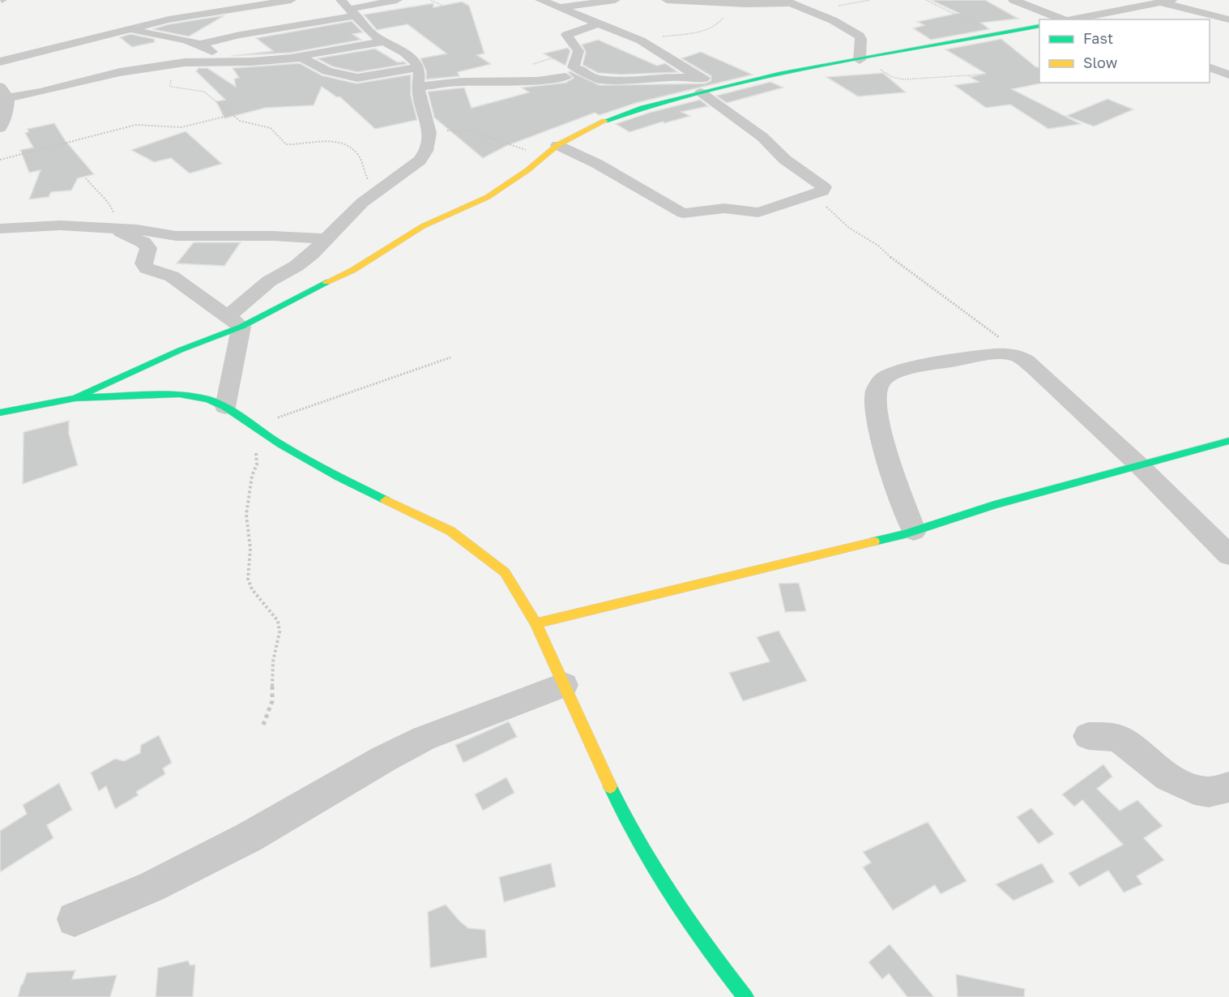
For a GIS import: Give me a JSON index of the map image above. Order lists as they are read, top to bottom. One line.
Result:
{"legend":["Fast","Slow"]}
